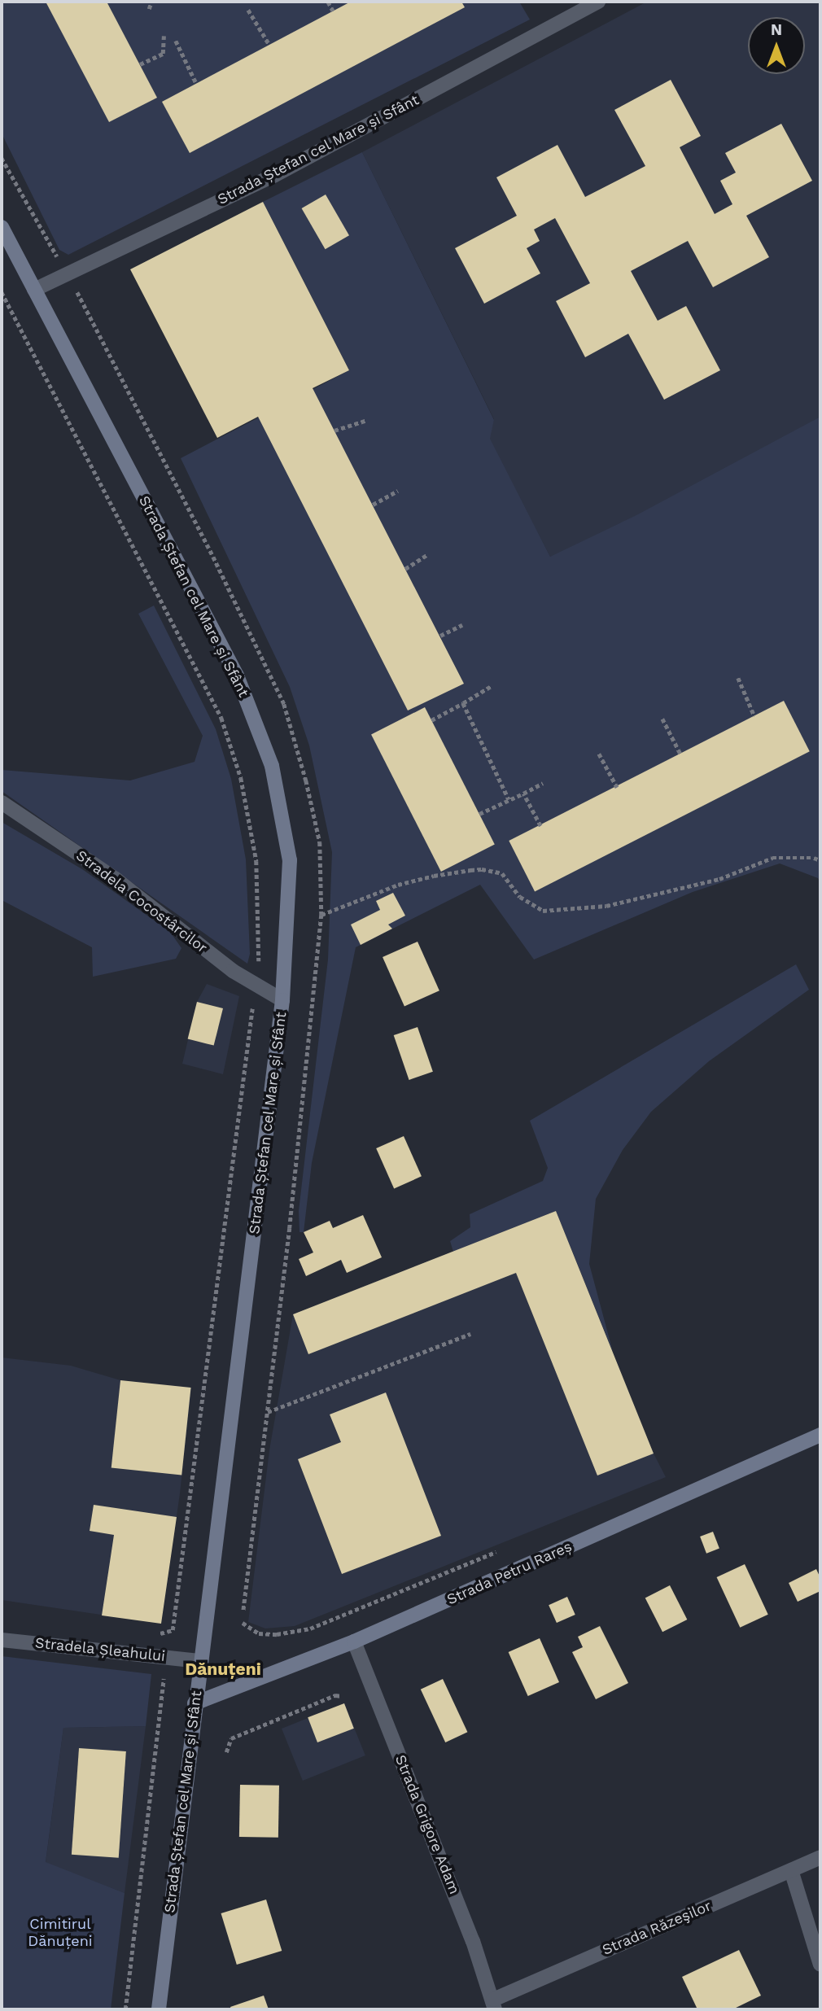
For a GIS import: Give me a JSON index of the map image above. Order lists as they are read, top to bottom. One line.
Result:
{"streets":{"main road":["Strada Ștefan cel Mare și Sfânt","Strada Petru Rareș"],"street":["Stradela Cocostârcilor","Stradela Șleahului","Strada Grigore Adam","Strada Răzeşilor"]},"crossings":[["Strada Ștefan cel Mare și Sfânt","Stradela Cocostârcilor"],["Strada Ștefan cel Mare și Sfânt","Strada Petru Rareș"],["Strada Ștefan cel Mare și Sfânt","Stradela Șleahului"],["Strada Petru Rareș","Strada Grigore Adam"],["Strada Grigore Adam","Strada Răzeşilor"]],"districts":["Dănuțeni"],"parks":["Cimitirul Dănuțeni"],"north":"top"}
